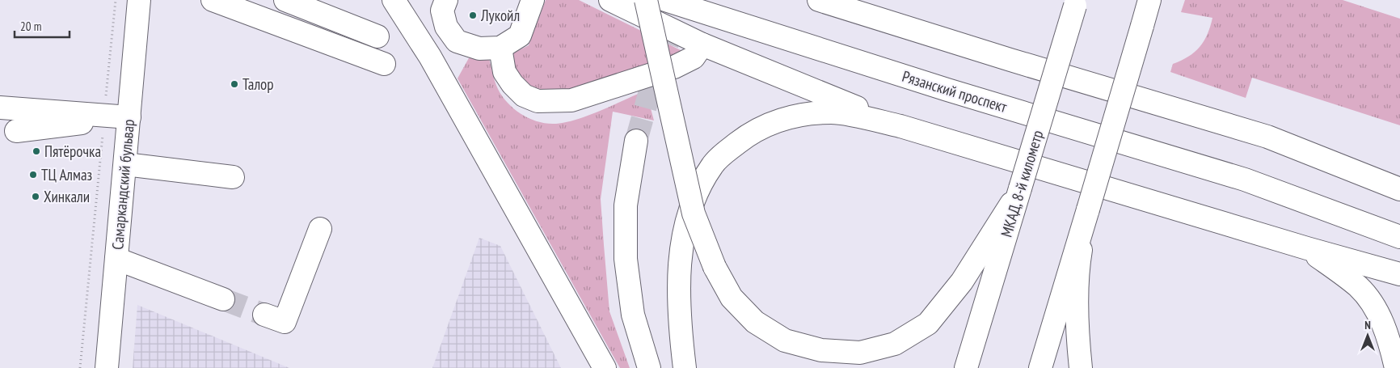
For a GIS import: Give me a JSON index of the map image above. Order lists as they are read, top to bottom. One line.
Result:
{"streets":{"main road":["Рязанский проспект","МКАД, 8-й километр","Самаркандский бульвар"]},"places":["Лукойл","Талор","Пятёрочка","ТЦ Алмаз","Хинкали"],"scale_bar":"20 m","north":"top"}
